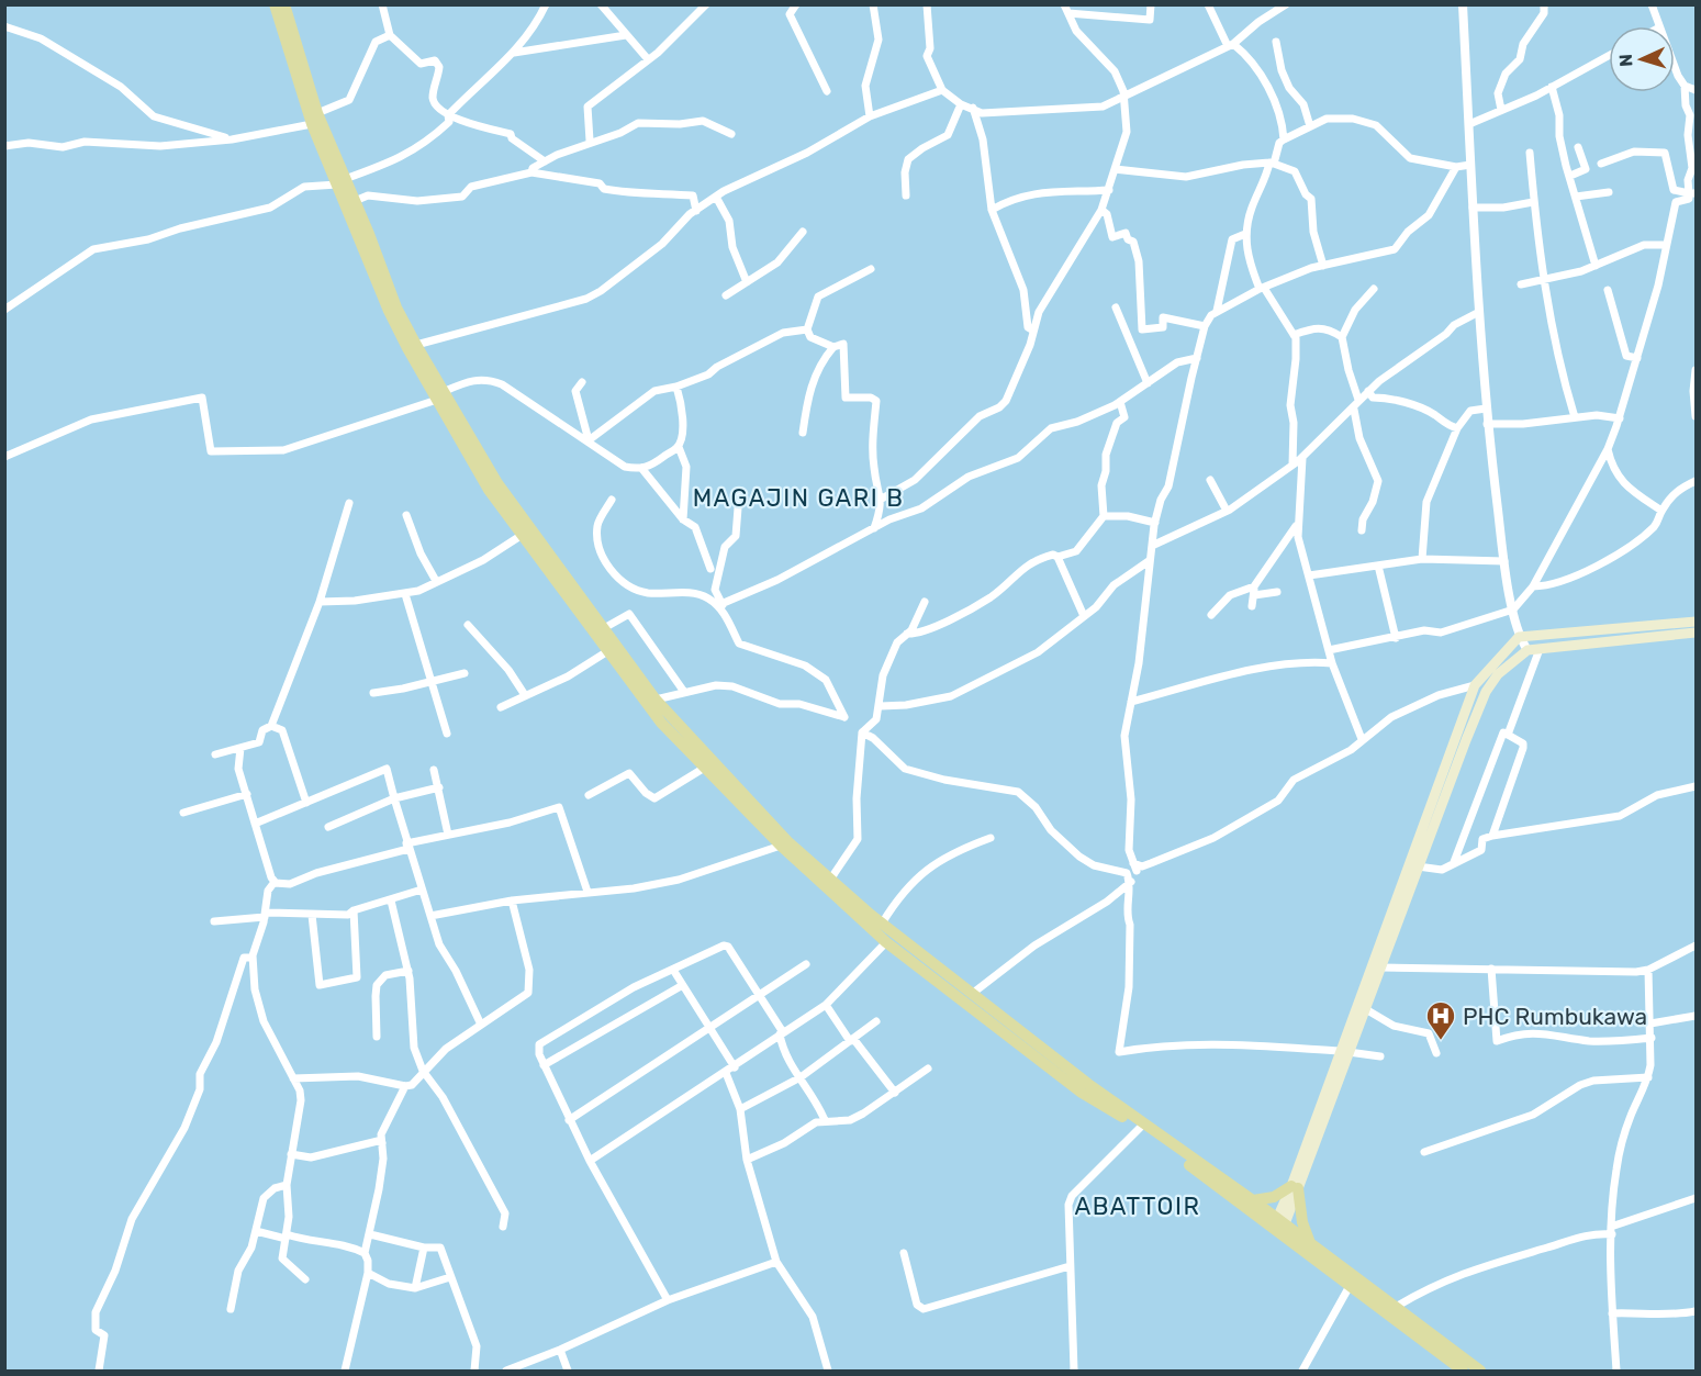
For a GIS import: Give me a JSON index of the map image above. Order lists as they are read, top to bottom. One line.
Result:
{"districts":["MAGAJIN GARI B","ABATTOIR"],"places":{"hospital":["PHC Rumbukawa"]},"north":"left"}
